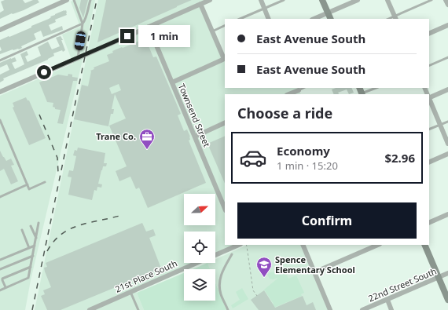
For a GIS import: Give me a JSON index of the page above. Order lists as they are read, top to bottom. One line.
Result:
{"streets":{"street":["Townsend Street","21st Place South","22nd Street South"]},"places":{"office":["Trane Co."],"school or university":["Spence Elementary School"]},"north":"right","page":{"banner":["East Avenue South","East Avenue South"],"bubble":"1 min","heading":"Choose a ride","list":[{"name":"Economy","note":"1 min · 15:20","value":"$2.96"}],"buttons":"Confirm"}}
